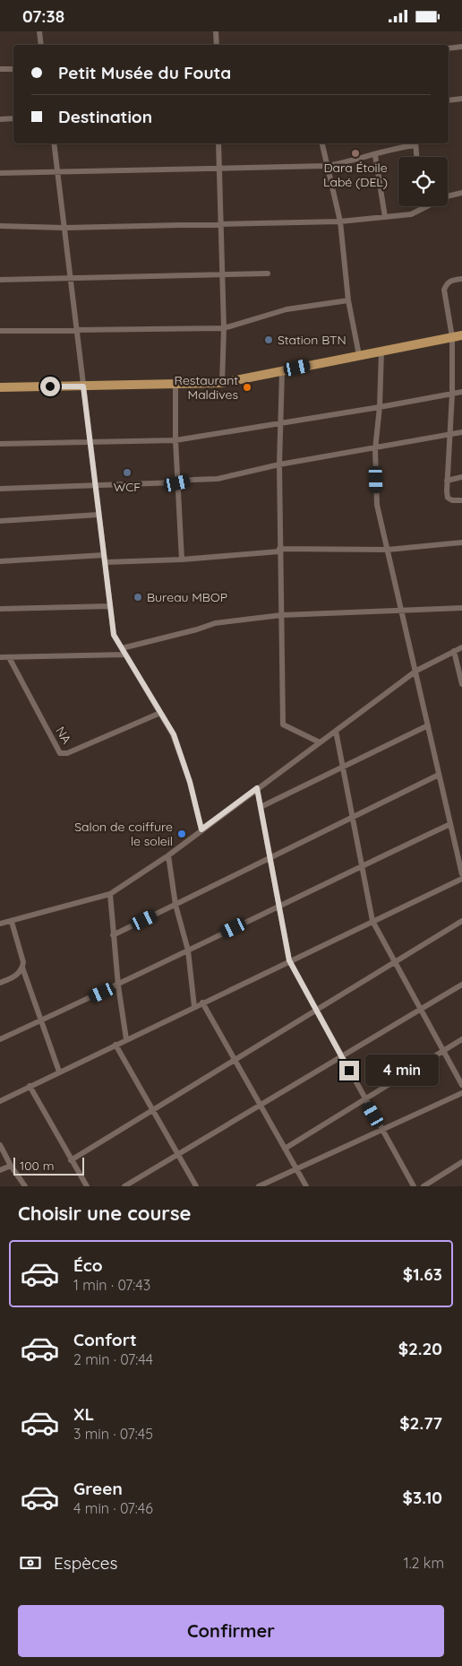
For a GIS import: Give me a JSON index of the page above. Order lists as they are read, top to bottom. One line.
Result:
{"streets":{"street":["NA"]},"places":["Dara Étoile Labé (DEL)","Station BTN","Restaurant Maldives","WCF","Bureau MBOP","Salon de coiffure le soleil"],"scale_bar":"100 m","page":{"status":"07:38","banner":["Petit Musée du Fouta","Destination"],"bubble":"4 min","scale":"100 m","heading":"Choisir une course","list":[{"name":"Éco","note":"1 min · 07:43","value":"$1.63"},{"name":"Confort","note":"2 min · 07:44","value":"$2.20"},{"name":"XL","note":"3 min · 07:45","value":"$2.77"},{"name":"Green","note":"4 min · 07:46","value":"$3.10"}],"pay":["Espèces","1.2 km"],"buttons":"Confirmer"}}
